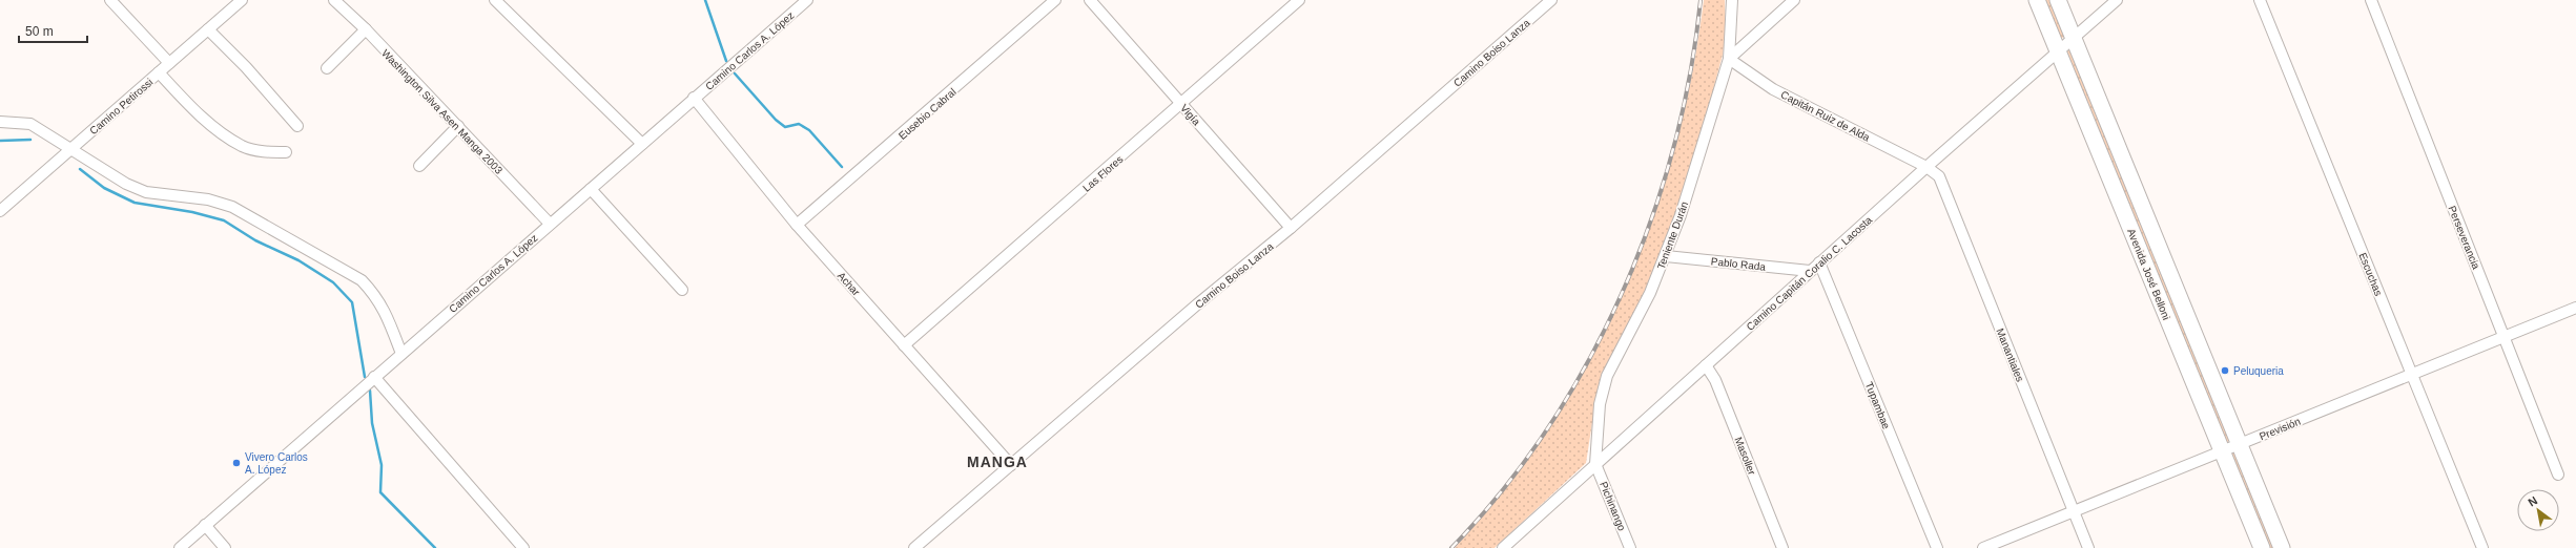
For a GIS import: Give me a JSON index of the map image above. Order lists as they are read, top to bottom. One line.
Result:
{"streets":{"main road":["Avenida José Belloni"],"street":["Camino Carlos A. López","Camino Boiso Lanza","Camino Petirossi","Washington Silva Asen Manga 2003","Eusebio Cabral","Vigía","Capitán Ruiz de Alda","Las Flores","Teniente Durán","Perseverancia","Pablo Rada","Camino Capitán Coralio C. Lacosta","Escuchas","Achar","Manantiales","Tupambae","Previsión","Masoller","Pichinango"]},"crossings":[["Camino Carlos A. López","Washington Silva Asen Manga 2003"],["Camino Carlos A. López","Achar"],["Camino Boiso Lanza","Vigía"],["Camino Boiso Lanza","Achar"],["Eusebio Cabral","Achar"],["Vigía","Las Flores"],["Capitán Ruiz de Alda","Teniente Durán"],["Capitán Ruiz de Alda","Camino Capitán Coralio C. Lacosta"],["Capitán Ruiz de Alda","Manantiales"],["Las Flores","Achar"],["Teniente Durán","Pablo Rada"],["Teniente Durán","Camino Capitán Coralio C. Lacosta"],["Teniente Durán","Pichinango"],["Perseverancia","Previsión"],["Pablo Rada","Camino Capitán Coralio C. Lacosta"],["Camino Capitán Coralio C. Lacosta","Avenida José Belloni"],["Camino Capitán Coralio C. Lacosta","Manantiales"],["Camino Capitán Coralio C. Lacosta","Tupambae"],["Camino Capitán Coralio C. Lacosta","Masoller"],["Camino Capitán Coralio C. Lacosta","Pichinango"],["Avenida José Belloni","Previsión"],["Escuchas","Previsión"],["Manantiales","Previsión"]],"districts":["MANGA"],"places":["Peluqueria","Vivero Carlos A. López"],"scale_bar":"50 m","north":"top left"}
